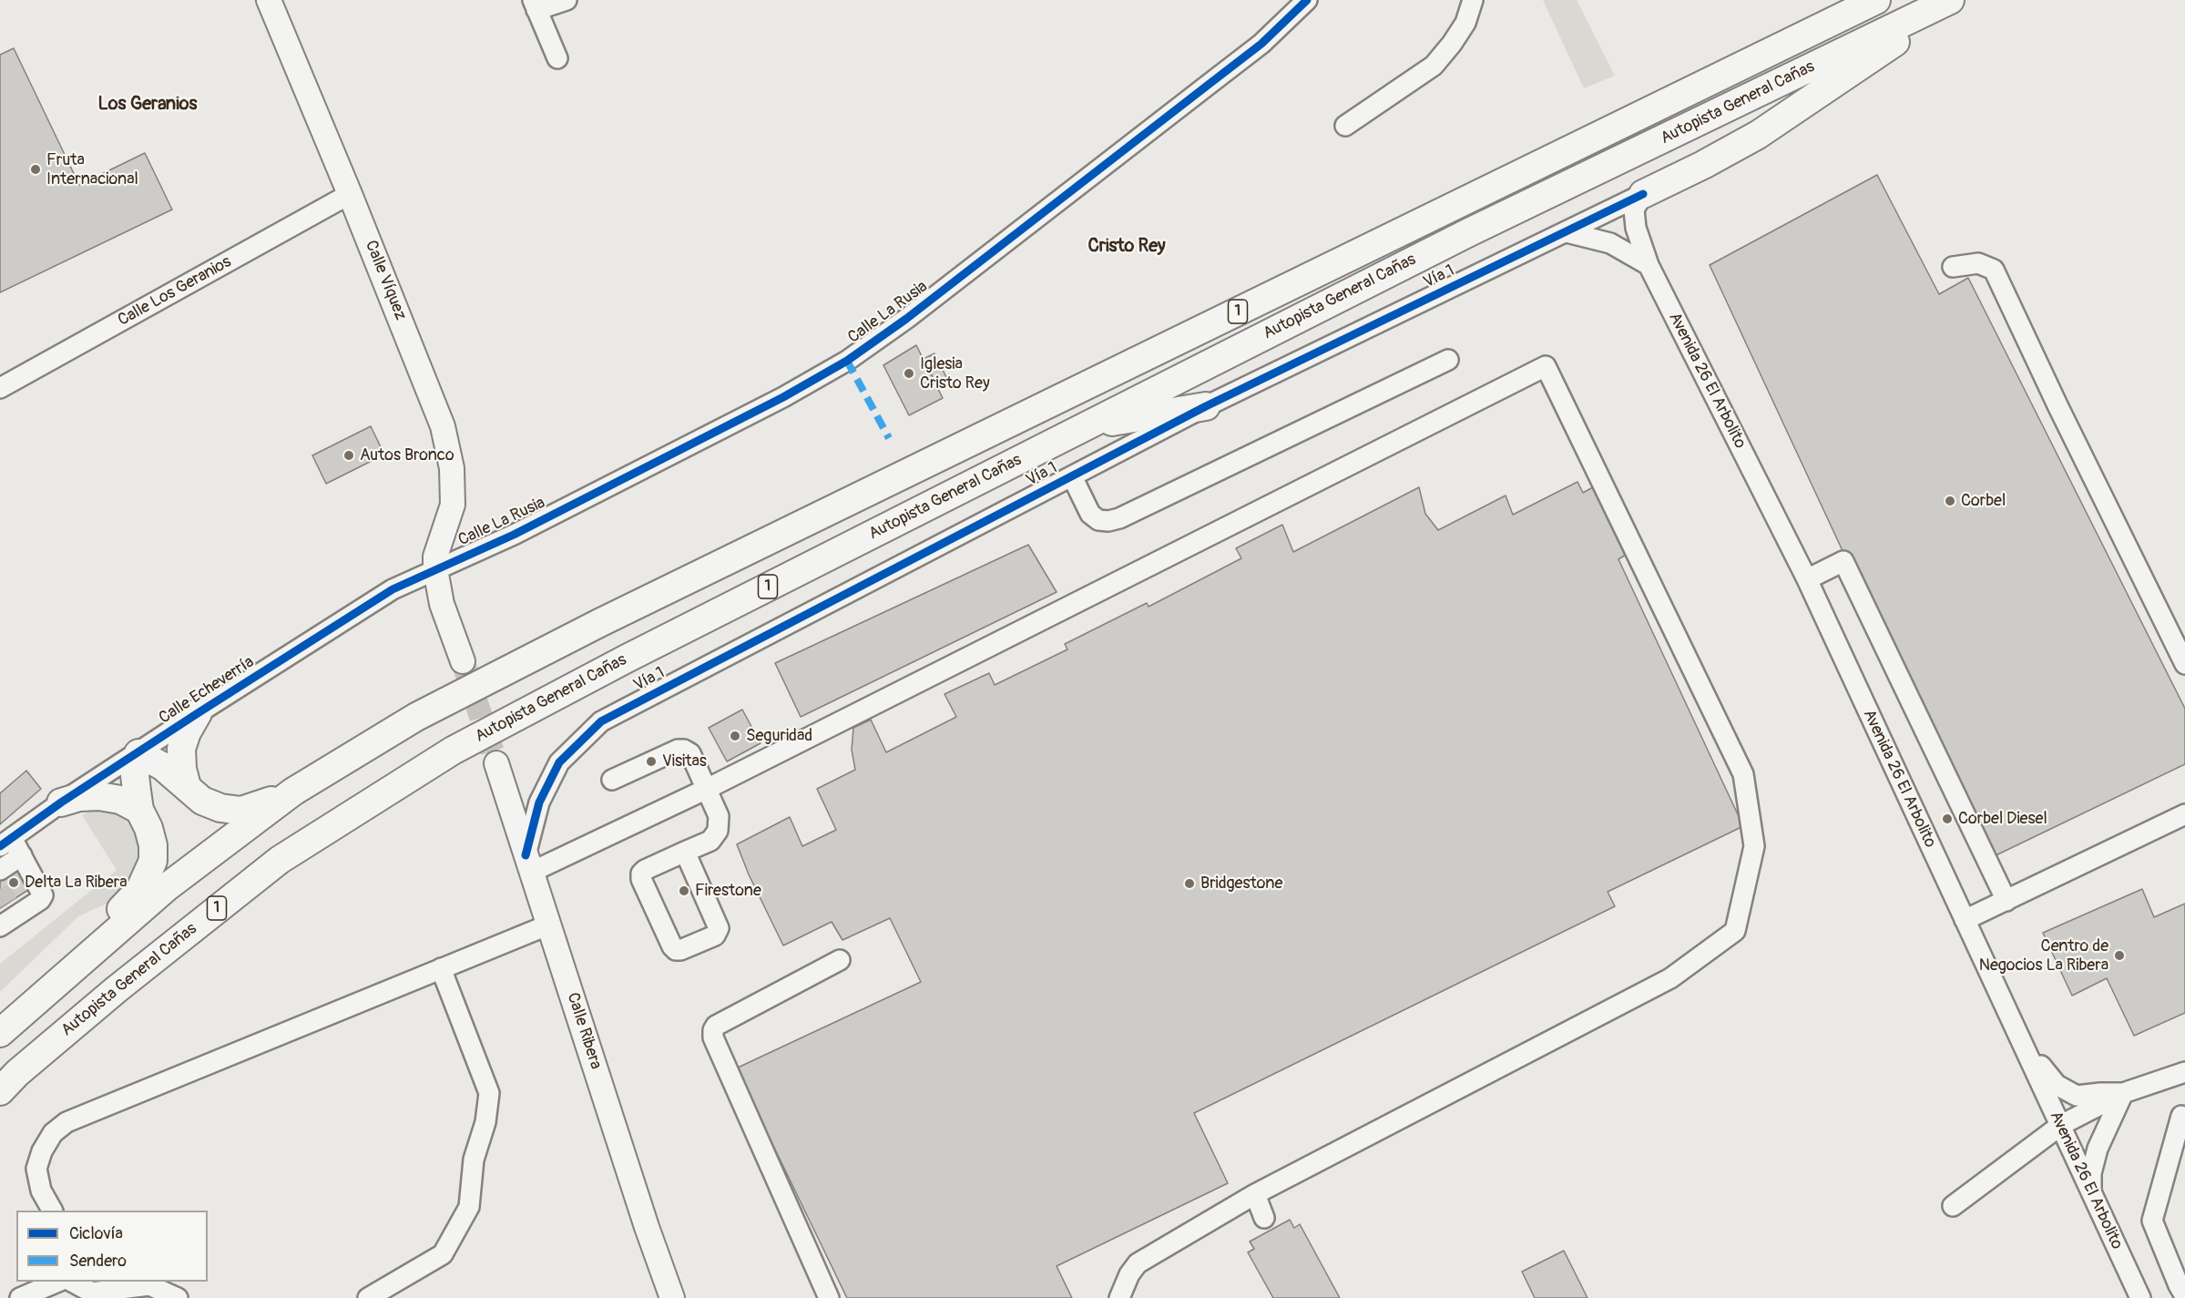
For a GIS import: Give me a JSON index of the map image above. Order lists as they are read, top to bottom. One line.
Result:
{"streets":{"highway":["Autopista General Cañas","1"],"main road":["Calle Víquez","Calle Ribera"],"street":["Vía 1","Calle Los Geranios","Calle La Rusia","Avenida 26 El Arbolito","Calle Echeverría"]},"crossings":[["Vía 1","Avenida 26 El Arbolito"],["Vía 1","Calle Ribera"],["Calle Víquez","Calle Los Geranios"],["Calle Víquez","Calle La Rusia"],["Calle Víquez","Calle Echeverría"],["Calle La Rusia","Calle Echeverría"]],"districts":["Los Geranios","Cristo Rey"],"places":["Fruta Internacional","Iglesia Cristo Rey","Autos Bronco","Corbel","Seguridad","Visitas","Corbel Diesel","Delta La Ribera","Bridgestone","Firestone","Centro de Negocios La Ribera"],"legend":["Ciclovía","Sendero"]}
